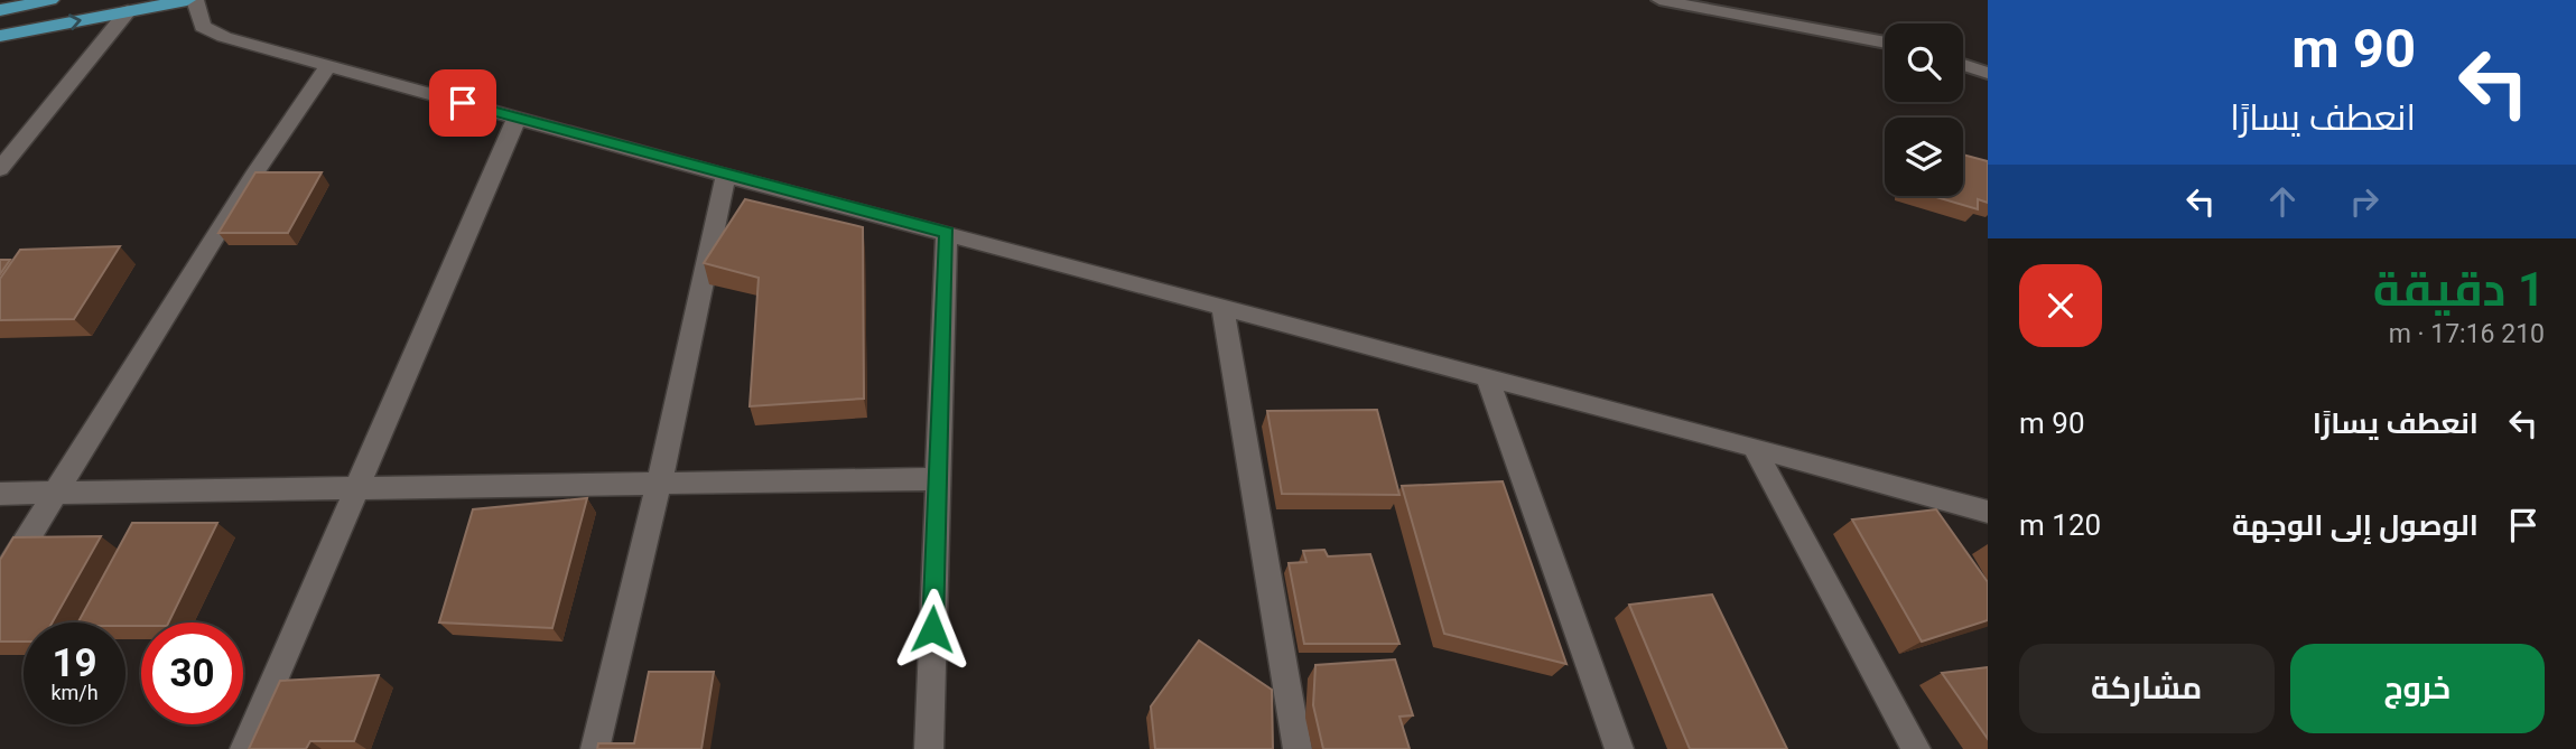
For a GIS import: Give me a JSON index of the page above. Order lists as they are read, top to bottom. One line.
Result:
{"page":{"turn":["90 m","انعطف يسارًا"],"heading":["1 دقيقة","210 m · 17:16"],"list":[{"name":"انعطف يسارًا","value":"90 m"},{"name":"الوصول إلى الوجهة","value":"120 m"}],"speed":"19 km/h","limit":"30","buttons":["خروج","مشاركة"]}}
